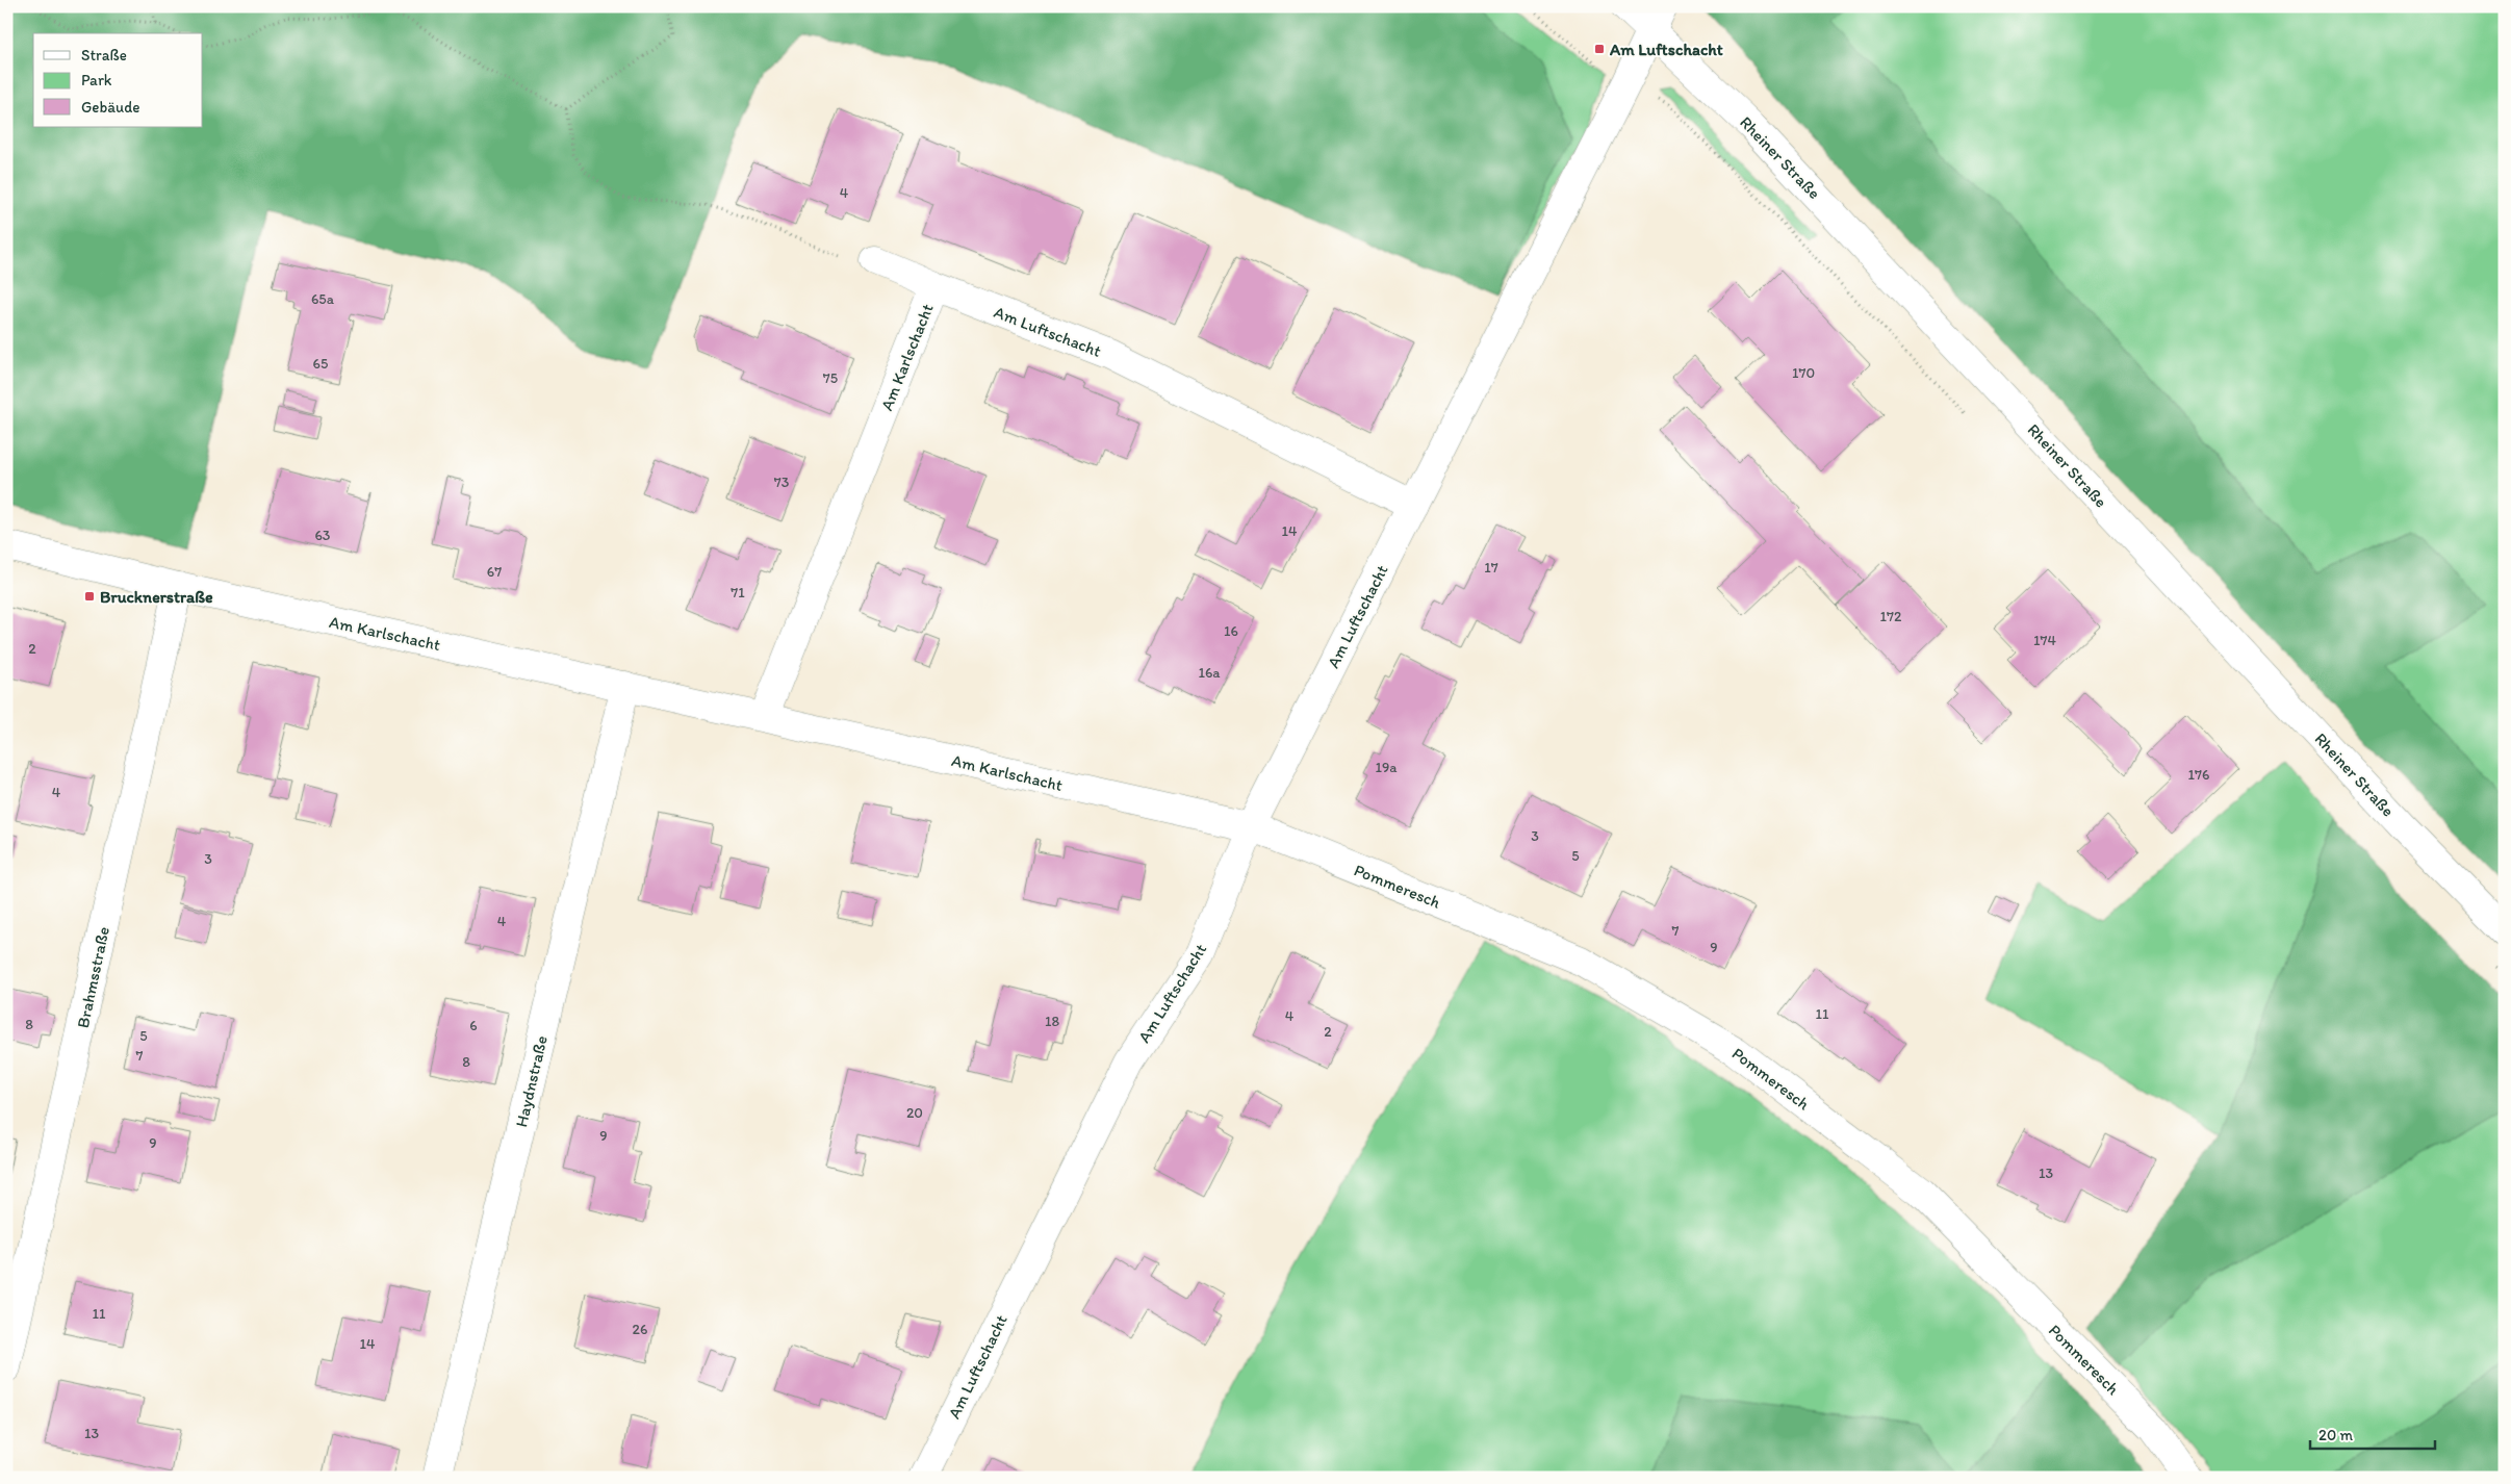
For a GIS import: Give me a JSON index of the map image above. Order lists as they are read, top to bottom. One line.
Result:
{"streets":{"street":["Rheiner Straße","Am Luftschacht","Am Karlschacht","Pommeresch","Brahmsstraße","Haydnstraße"]},"crossings":[["Rheiner Straße","Am Luftschacht"],["Am Luftschacht","Am Karlschacht"],["Am Luftschacht","Pommeresch"],["Am Karlschacht","Pommeresch"],["Am Karlschacht","Brahmsstraße"],["Am Karlschacht","Haydnstraße"]],"places":{"transit":["Am Luftschacht","Brucknerstraße"]},"house_numbers":["4","65a","65","170","75","73","14","63","17","67","71","172","16","174","2","16a","19a","176","4","3","5","3","4","7","9","11","4","18","8","6","2","5","7","8","20","9","9","13","11","26","14","13"],"legend":["Straße","Park","Gebäude"],"scale_bar":"20 m"}
